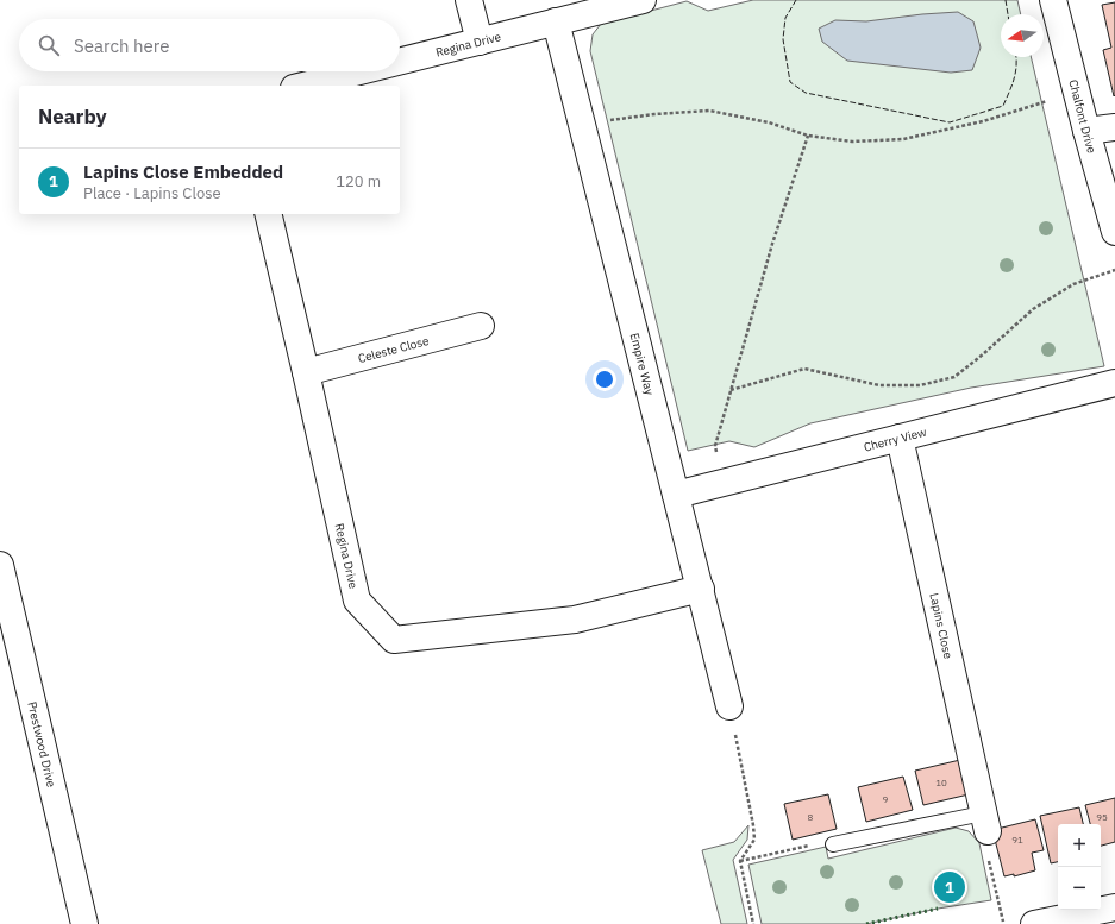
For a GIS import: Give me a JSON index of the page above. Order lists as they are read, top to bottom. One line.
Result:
{"streets":{"street":["Regina Drive","Chalfont Drive","Celeste Close","Empire Way","Cherry View","Lapins Close","Prestwood Drive"]},"crossings":[["Regina Drive","Celeste Close"],["Regina Drive","Empire Way"],["Empire Way","Cherry View"],["Cherry View","Lapins Close"]],"house_numbers":["10","9","8","95","91"],"north":"left","page":{"search":"Search here","heading":"Nearby","list":[{"mark":"1","name":"Lapins Close Embedded","note":"Place · Lapins Close","value":"120 m"}],"map_buttons":["+","−"],"pins":"1"}}
